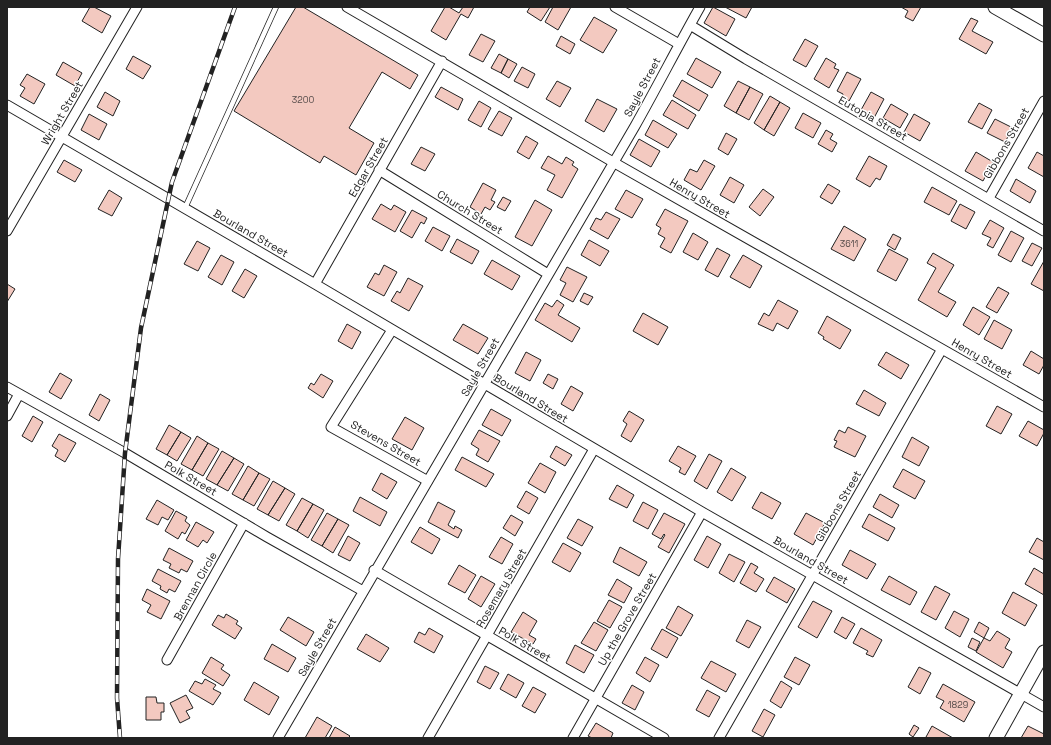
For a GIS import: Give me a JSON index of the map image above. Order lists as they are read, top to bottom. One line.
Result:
{"streets":{"street":["Sayle Street","Wright Street","Eutopia Street","Gibbons Street","Edgar Street","Henry Street","Church Street","Bourland Street","Stevens Street","Polk Street","Brennan Circle","Rosemary Street","Up the Grove Street"]},"crossings":[["Sayle Street","Eutopia Street"],["Sayle Street","Henry Street"],["Sayle Street","Church Street"],["Sayle Street","Bourland Street"],["Sayle Street","Stevens Street"],["Sayle Street","Polk Street"],["Wright Street","Bourland Street"],["Eutopia Street","Gibbons Street"],["Gibbons Street","Henry Street"],["Gibbons Street","Bourland Street"],["Edgar Street","Henry Street"],["Edgar Street","Church Street"],["Edgar Street","Bourland Street"],["Bourland Street","Stevens Street"],["Bourland Street","Rosemary Street"],["Bourland Street","Up the Grove Street"],["Polk Street","Brennan Circle"],["Polk Street","Rosemary Street"],["Polk Street","Up the Grove Street"]],"house_numbers":["3200","3611","1829"]}
